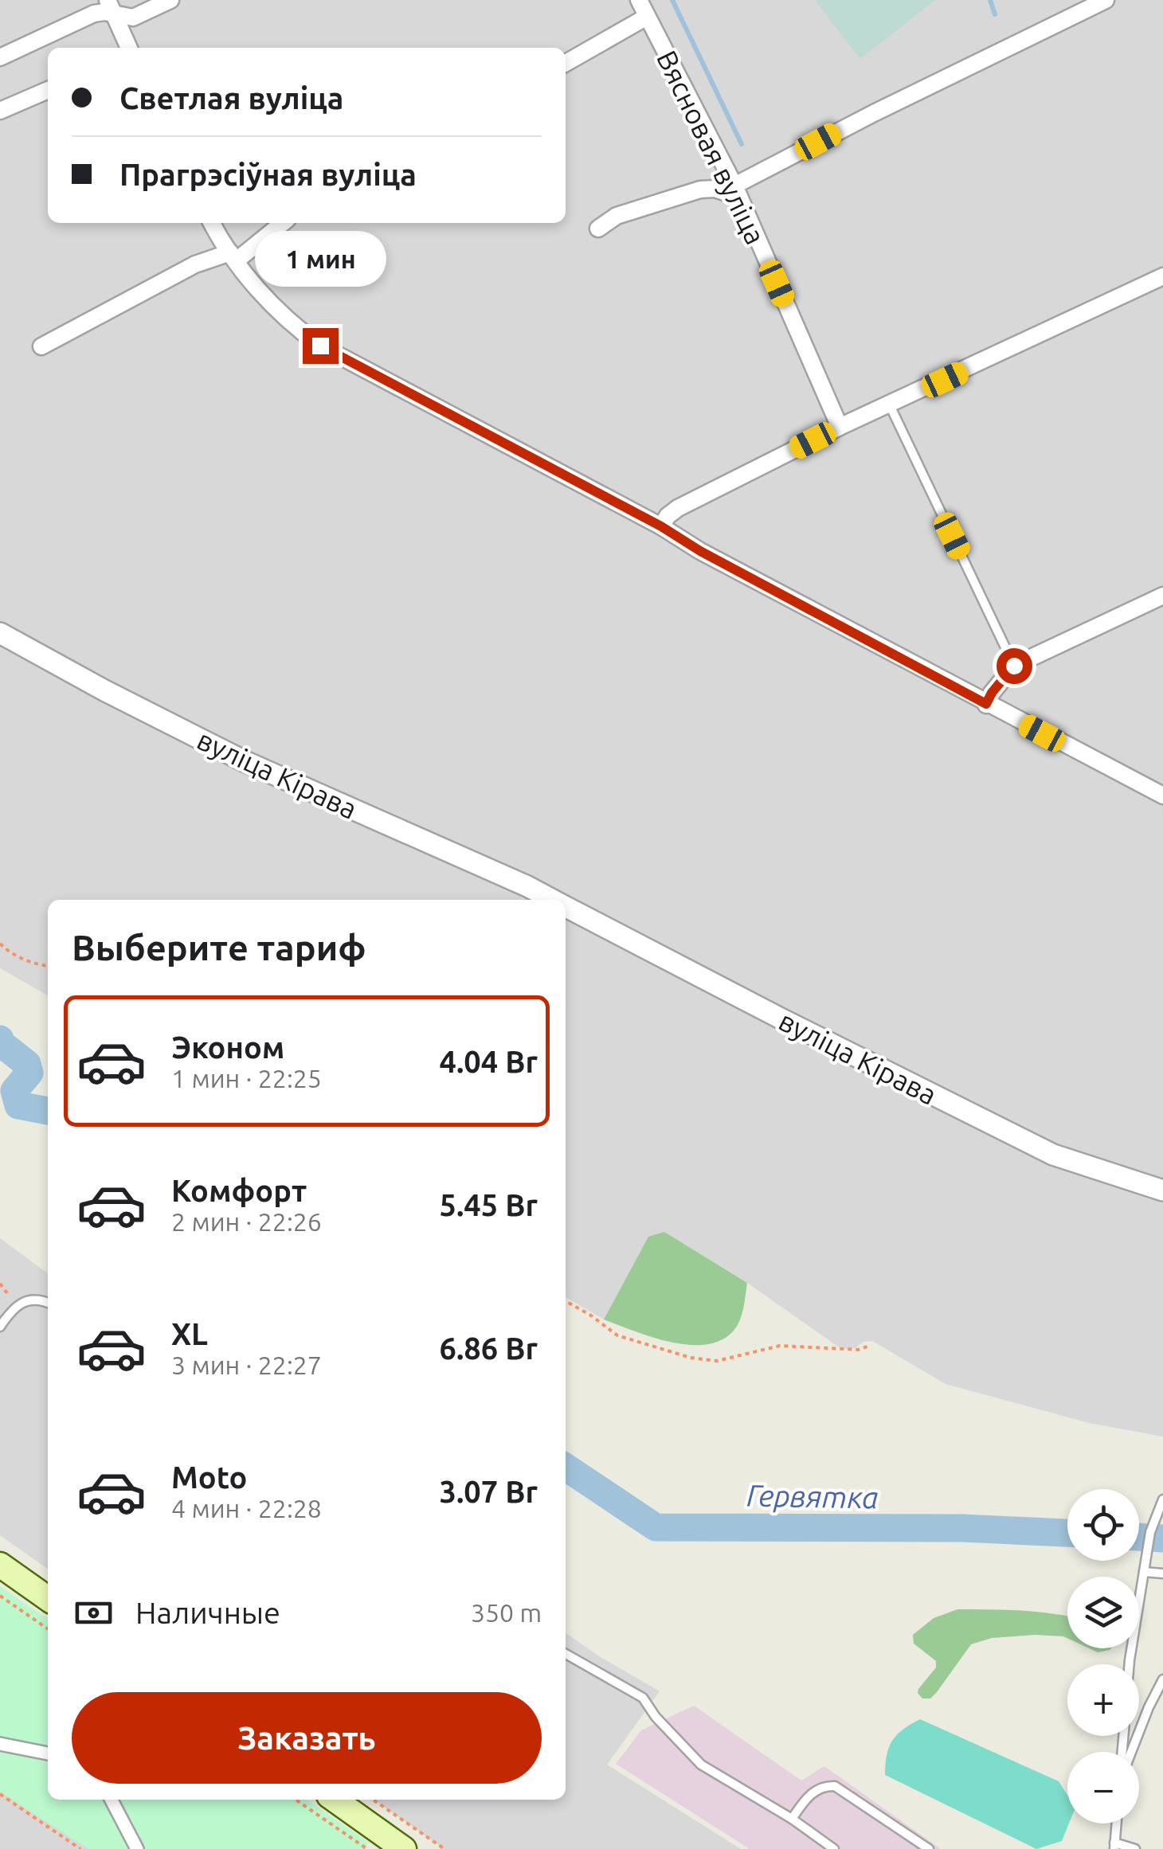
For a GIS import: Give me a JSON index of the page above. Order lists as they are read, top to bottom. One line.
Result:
{"streets":{"street":["Вясновая вуліца","вуліца Кірава"]},"water":["Гервятка"],"page":{"banner":["Светлая вуліца","Прагрэсіўная вуліца"],"bubble":"1 мин","heading":"Выберите тариф","list":[{"name":"Эконом","note":"1 мин · 22:25","value":"4.04 Br"},{"name":"Комфорт","note":"2 мин · 22:26","value":"5.45 Br"},{"name":"XL","note":"3 мин · 22:27","value":"6.86 Br"},{"name":"Moto","note":"4 мин · 22:28","value":"3.07 Br"}],"map_buttons":["+","−"],"pay":["Наличные","350 m"],"buttons":"Заказать"}}
